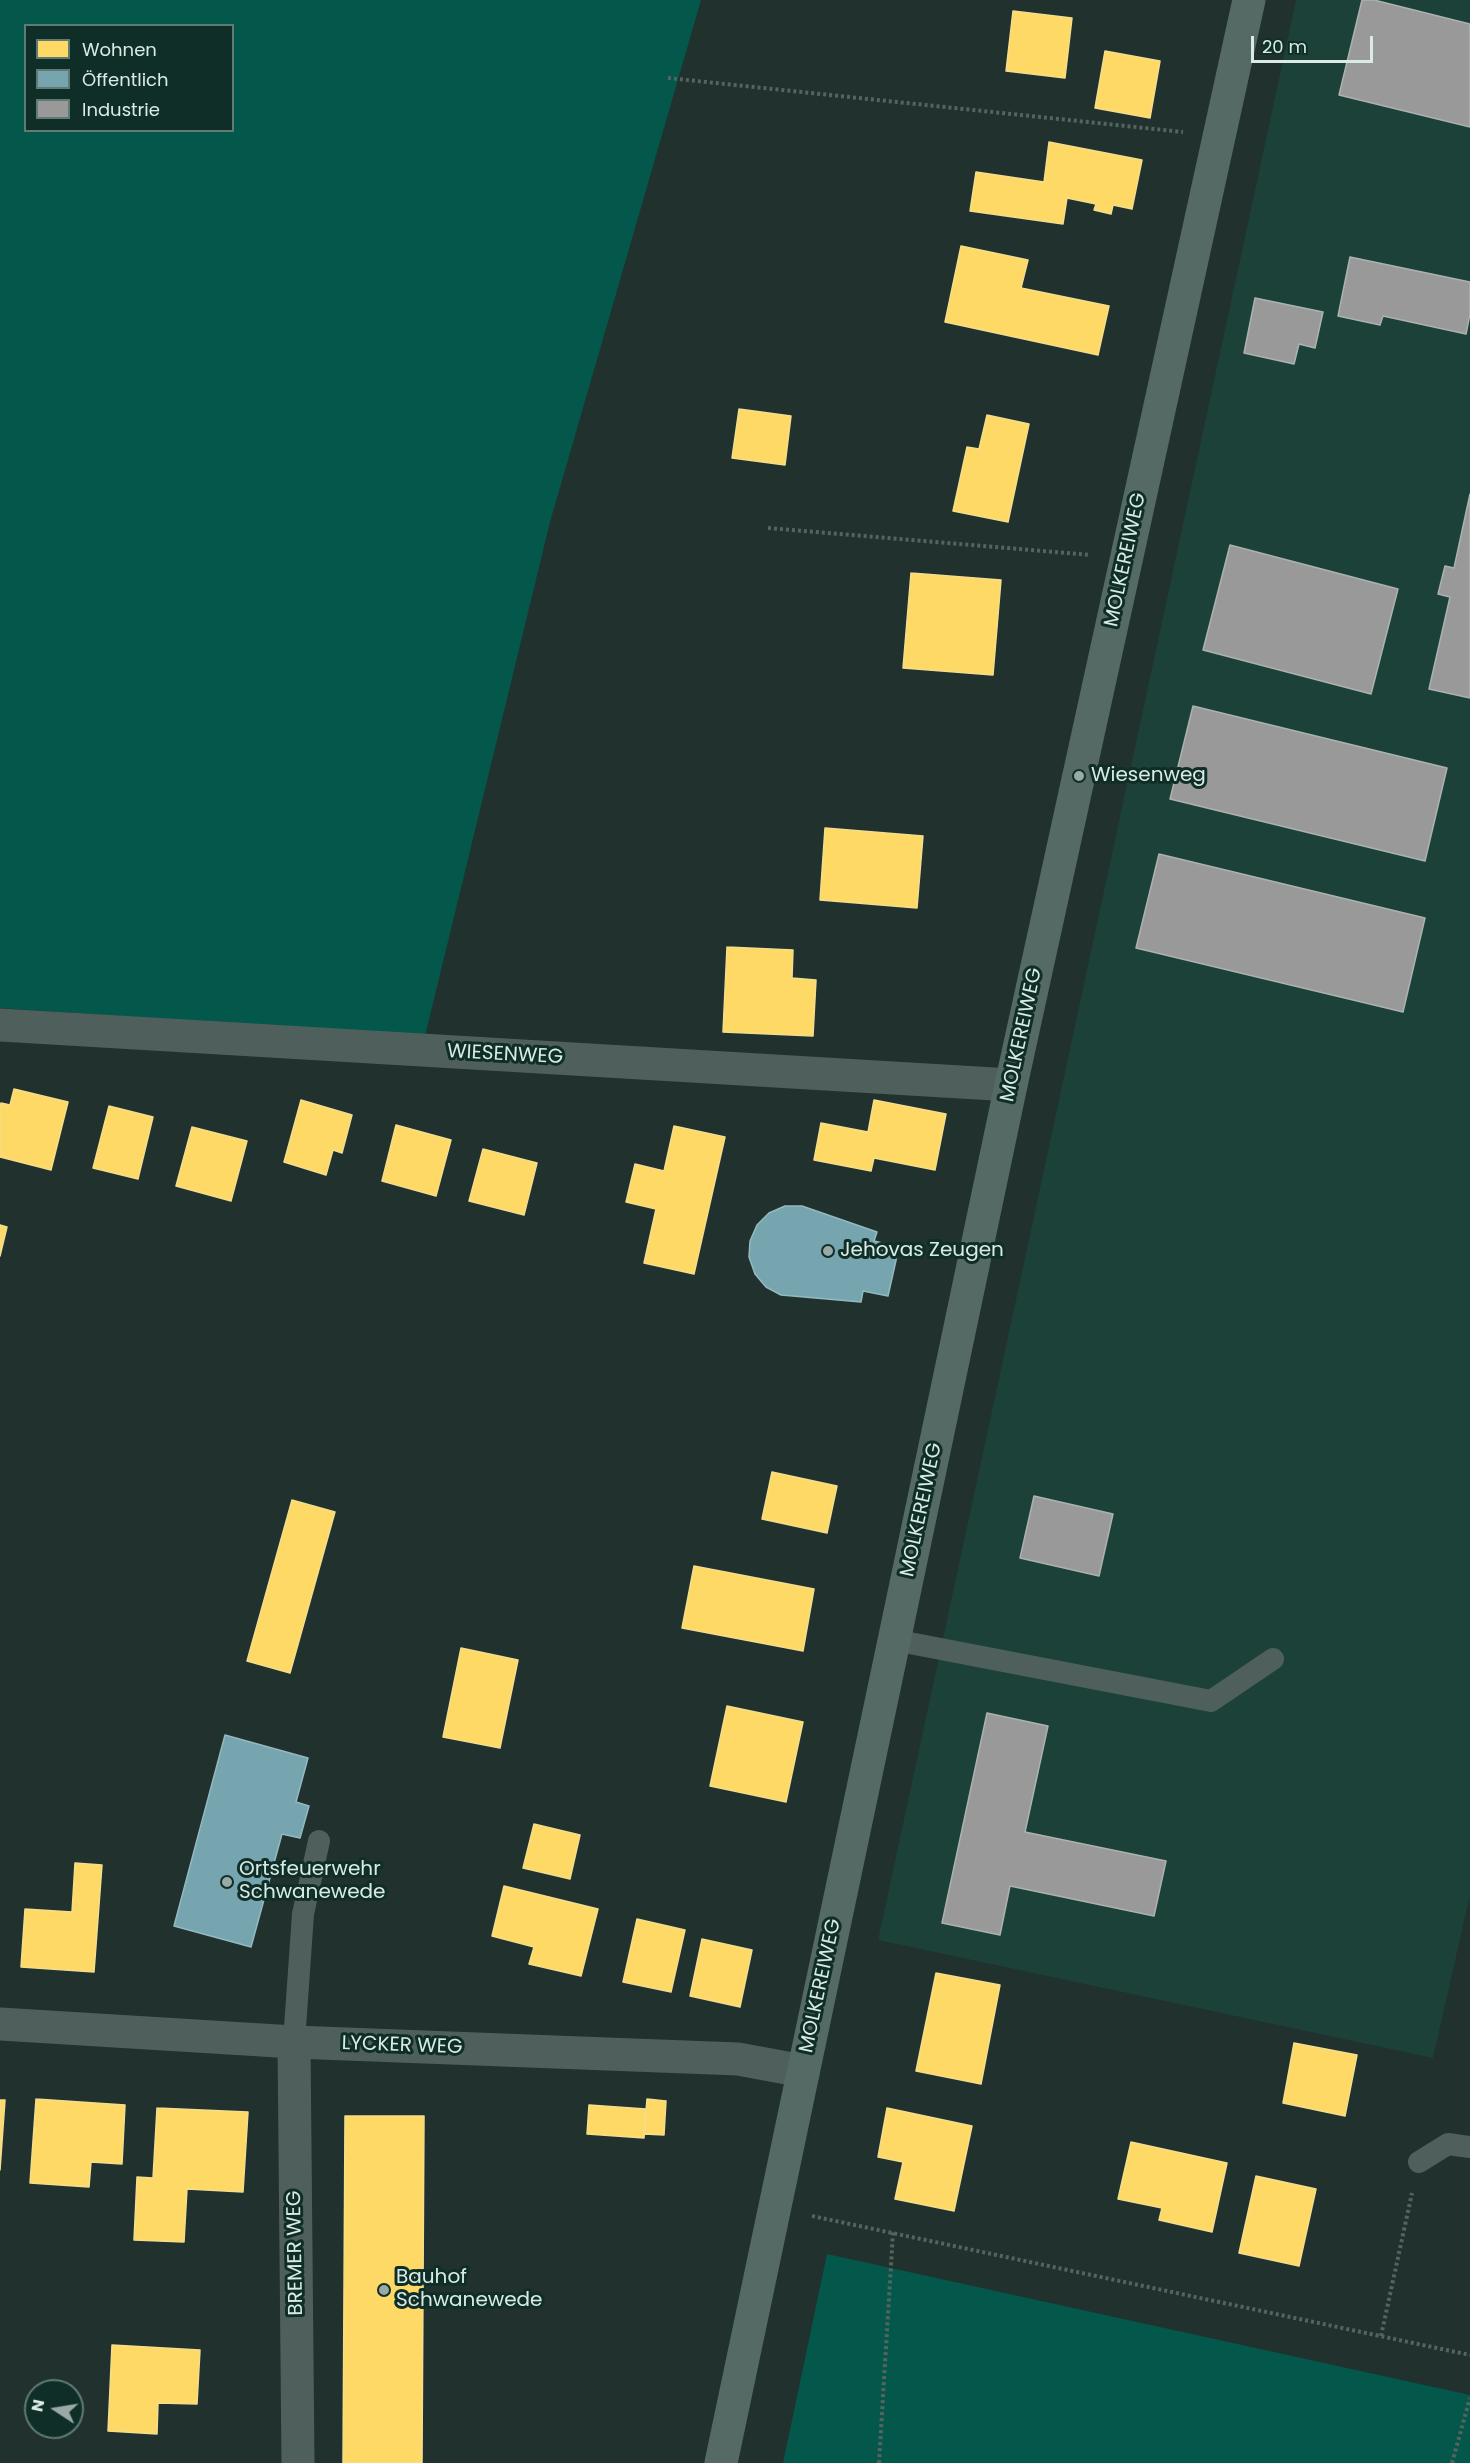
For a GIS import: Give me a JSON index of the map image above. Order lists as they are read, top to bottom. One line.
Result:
{"streets":{"main road":["MOLKEREIWEG"],"street":["WIESENWEG","LYCKER WEG","BREMER WEG"]},"crossings":[["MOLKEREIWEG","WIESENWEG"],["MOLKEREIWEG","LYCKER WEG"],["LYCKER WEG","BREMER WEG"]],"places":["Wiesenweg","Jehovas Zeugen","Ortsfeuerwehr Schwanewede","Bauhof Schwanewede"],"legend":["Wohnen","Öffentlich","Industrie"],"scale_bar":"20 m","north":"left"}
